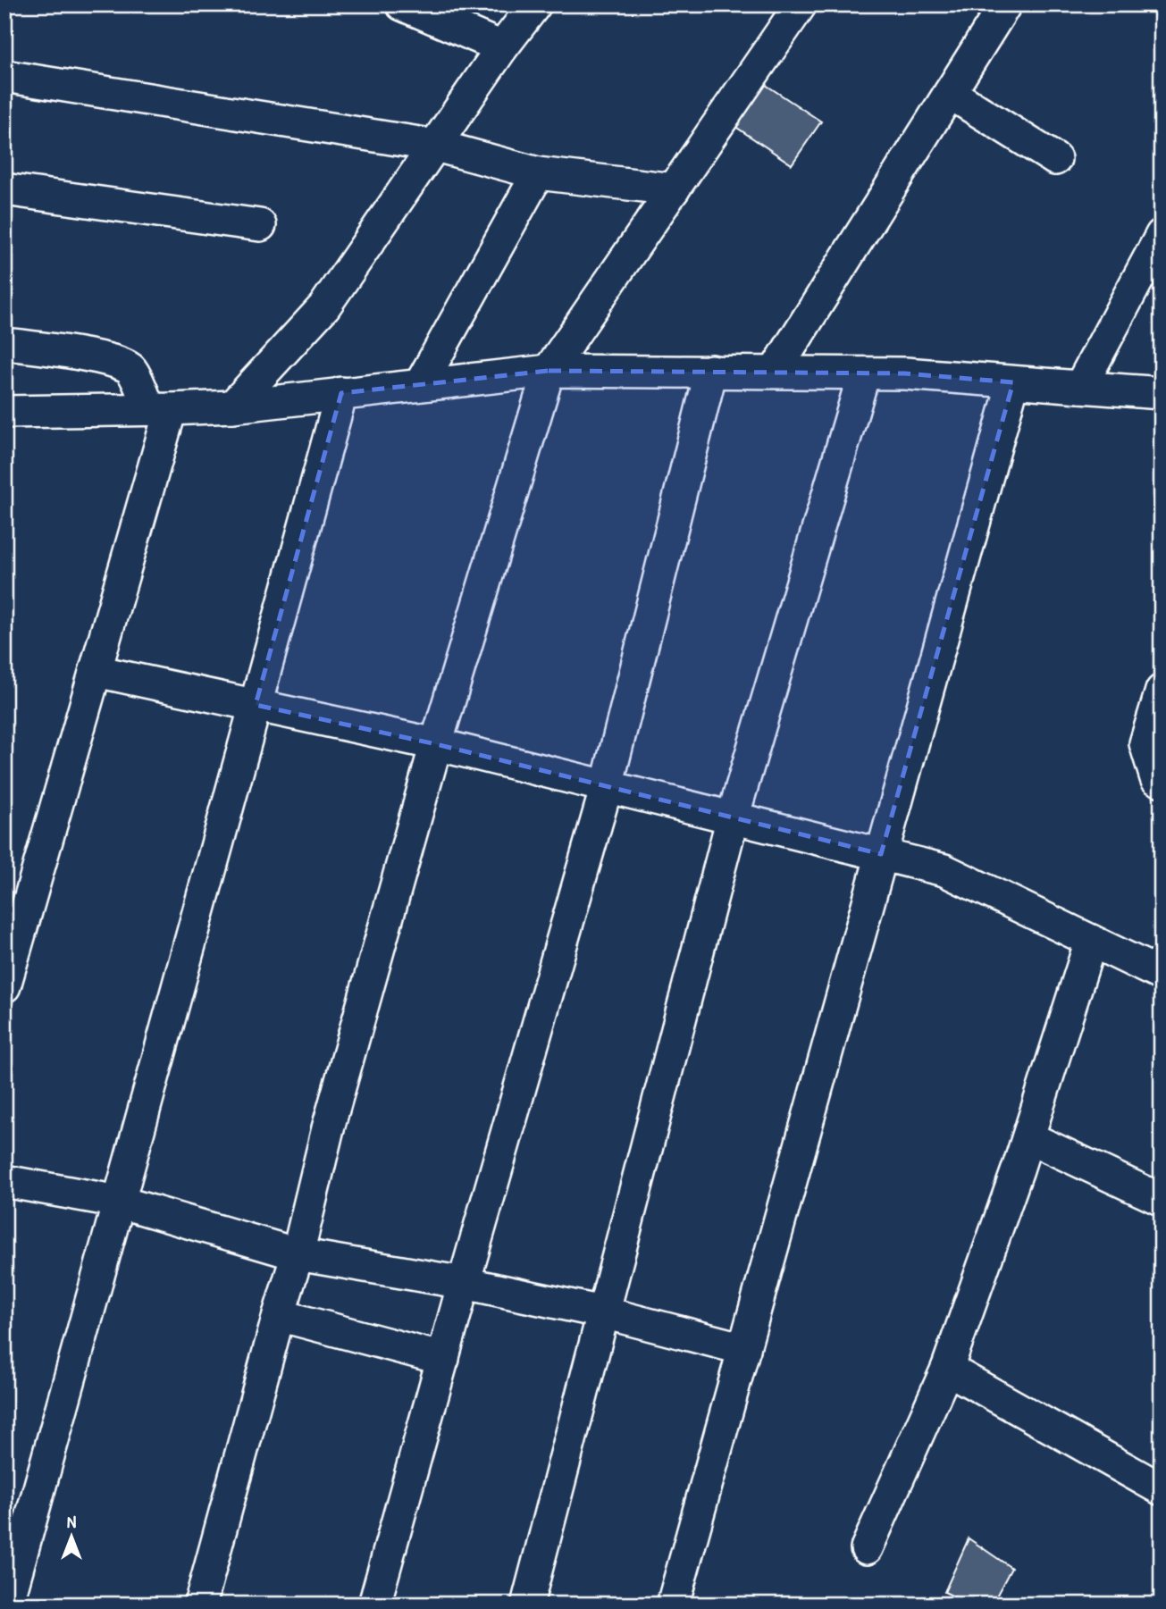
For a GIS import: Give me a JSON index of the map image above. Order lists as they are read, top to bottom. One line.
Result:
{"north":"top"}
